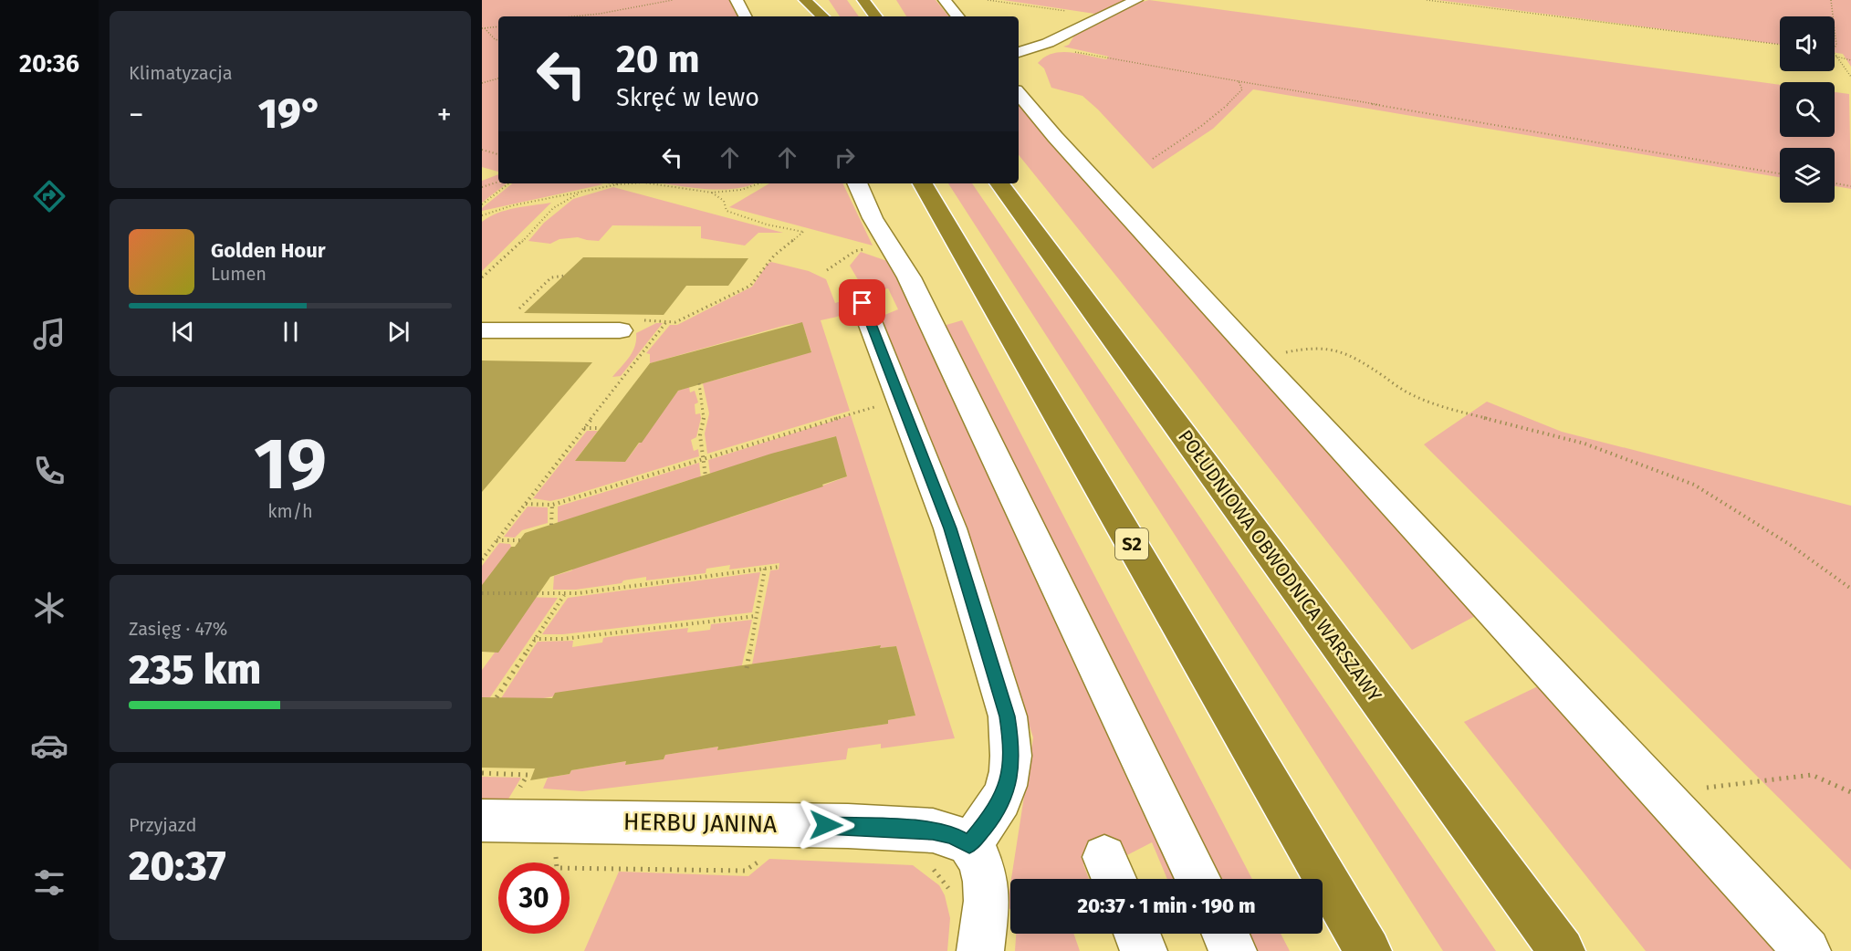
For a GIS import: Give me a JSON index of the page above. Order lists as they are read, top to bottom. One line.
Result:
{"streets":{"highway":["S2","POŁUDNIOWA OBWODNICA WARSZAWY"],"street":["HERBU JANINA"]},"page":{"tabs":"20:36","tile":["Klimatyzacja",["19","km/h"],["Zasięg · 47%","235 km"],["Przyjazd","20:37"]],"turn":["20 m","Skręć w lewo"],"heat":["−","19°","+"],"song":["Golden Hour","Lumen"],"limit":"30","trip":"20:37 · 1 min · 190 m"}}
